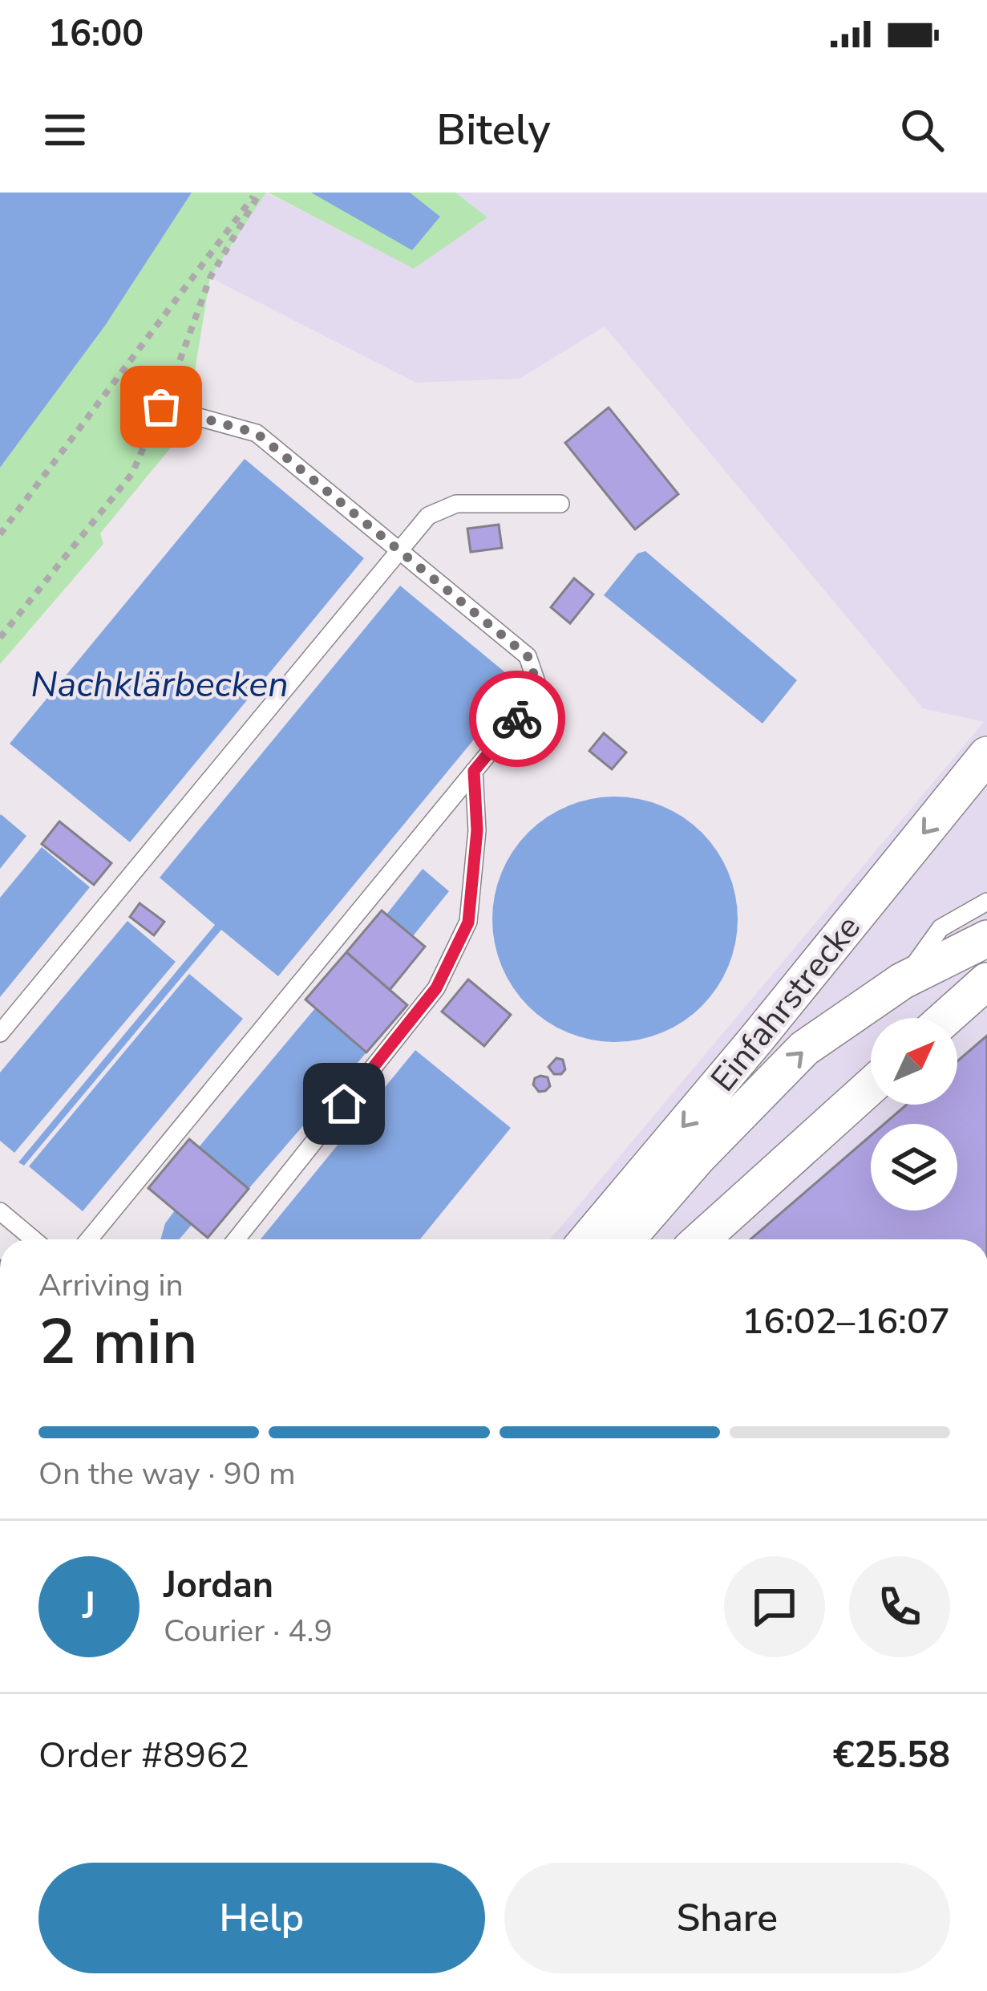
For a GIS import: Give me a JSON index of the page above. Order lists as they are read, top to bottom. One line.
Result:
{"streets":{"street":["Einfahrstrecke"]},"water":["Nachklärbecken"],"north":"top right","page":{"status":"16:00","header":"Bitely","heading":["2 min","Arriving in","16:02–16:07"],"panel":["Jordan","Courier · 4.9","Order #8962","€25.58"],"bar":"On the way · 90 m","round":"J","buttons":["Help","Share"]}}
